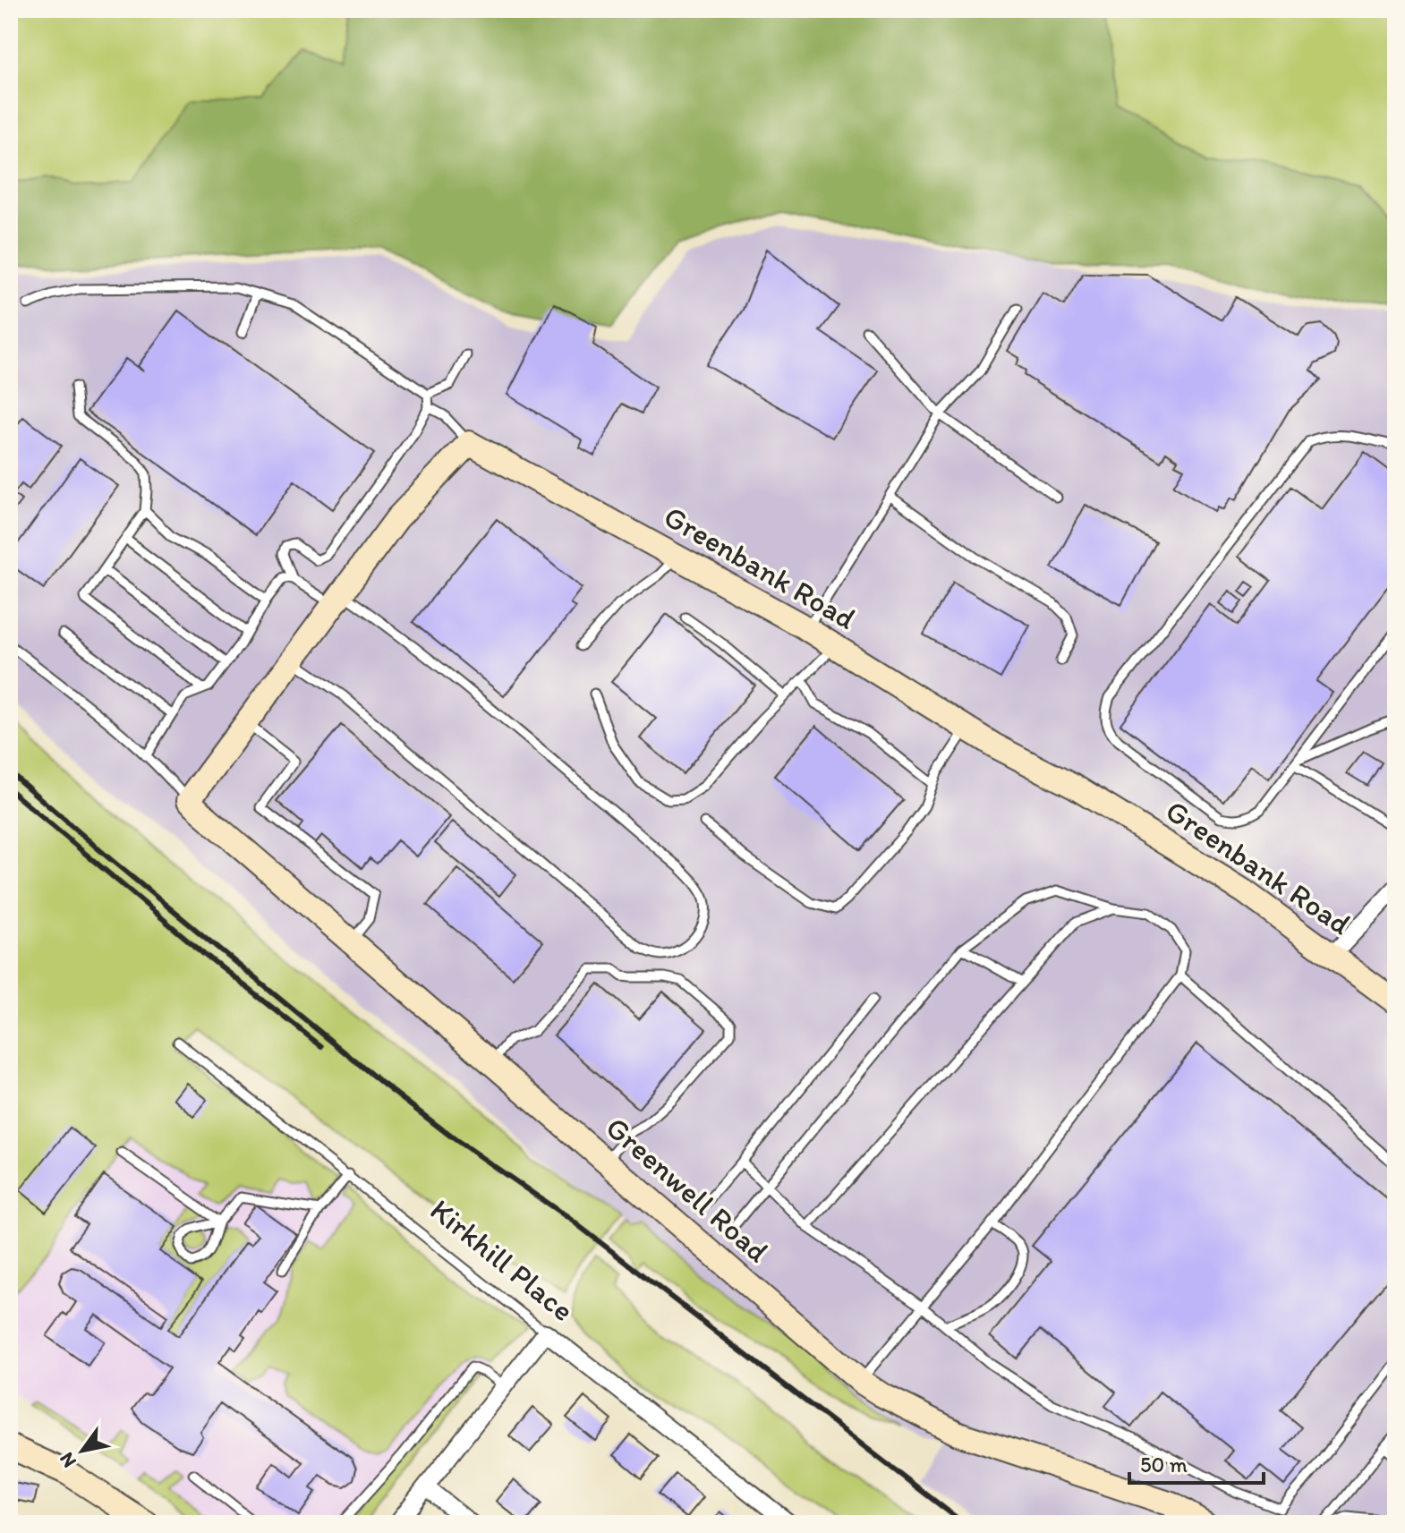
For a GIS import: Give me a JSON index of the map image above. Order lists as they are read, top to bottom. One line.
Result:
{"streets":{"street":["Greenbank Road","Greenwell Road","Kirkhill Place"]},"scale_bar":"50 m","north":"bottom left"}
